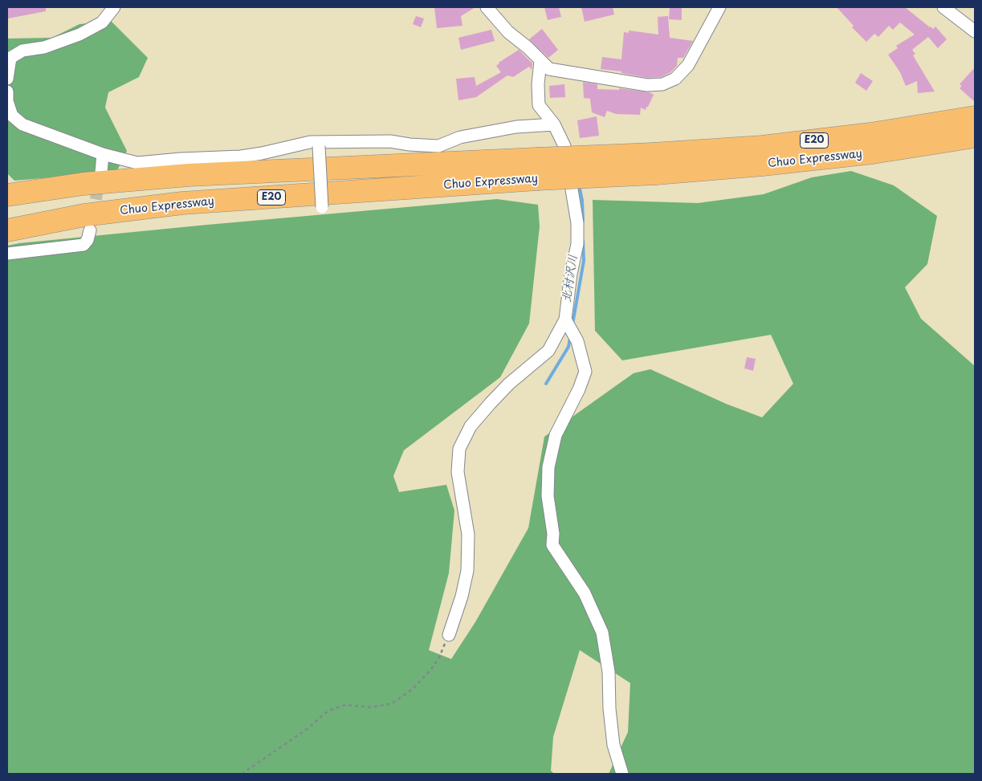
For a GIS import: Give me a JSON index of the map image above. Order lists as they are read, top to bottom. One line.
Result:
{"streets":{"highway":["E20","Chuo Expressway"]},"water":["北村沢川"]}
